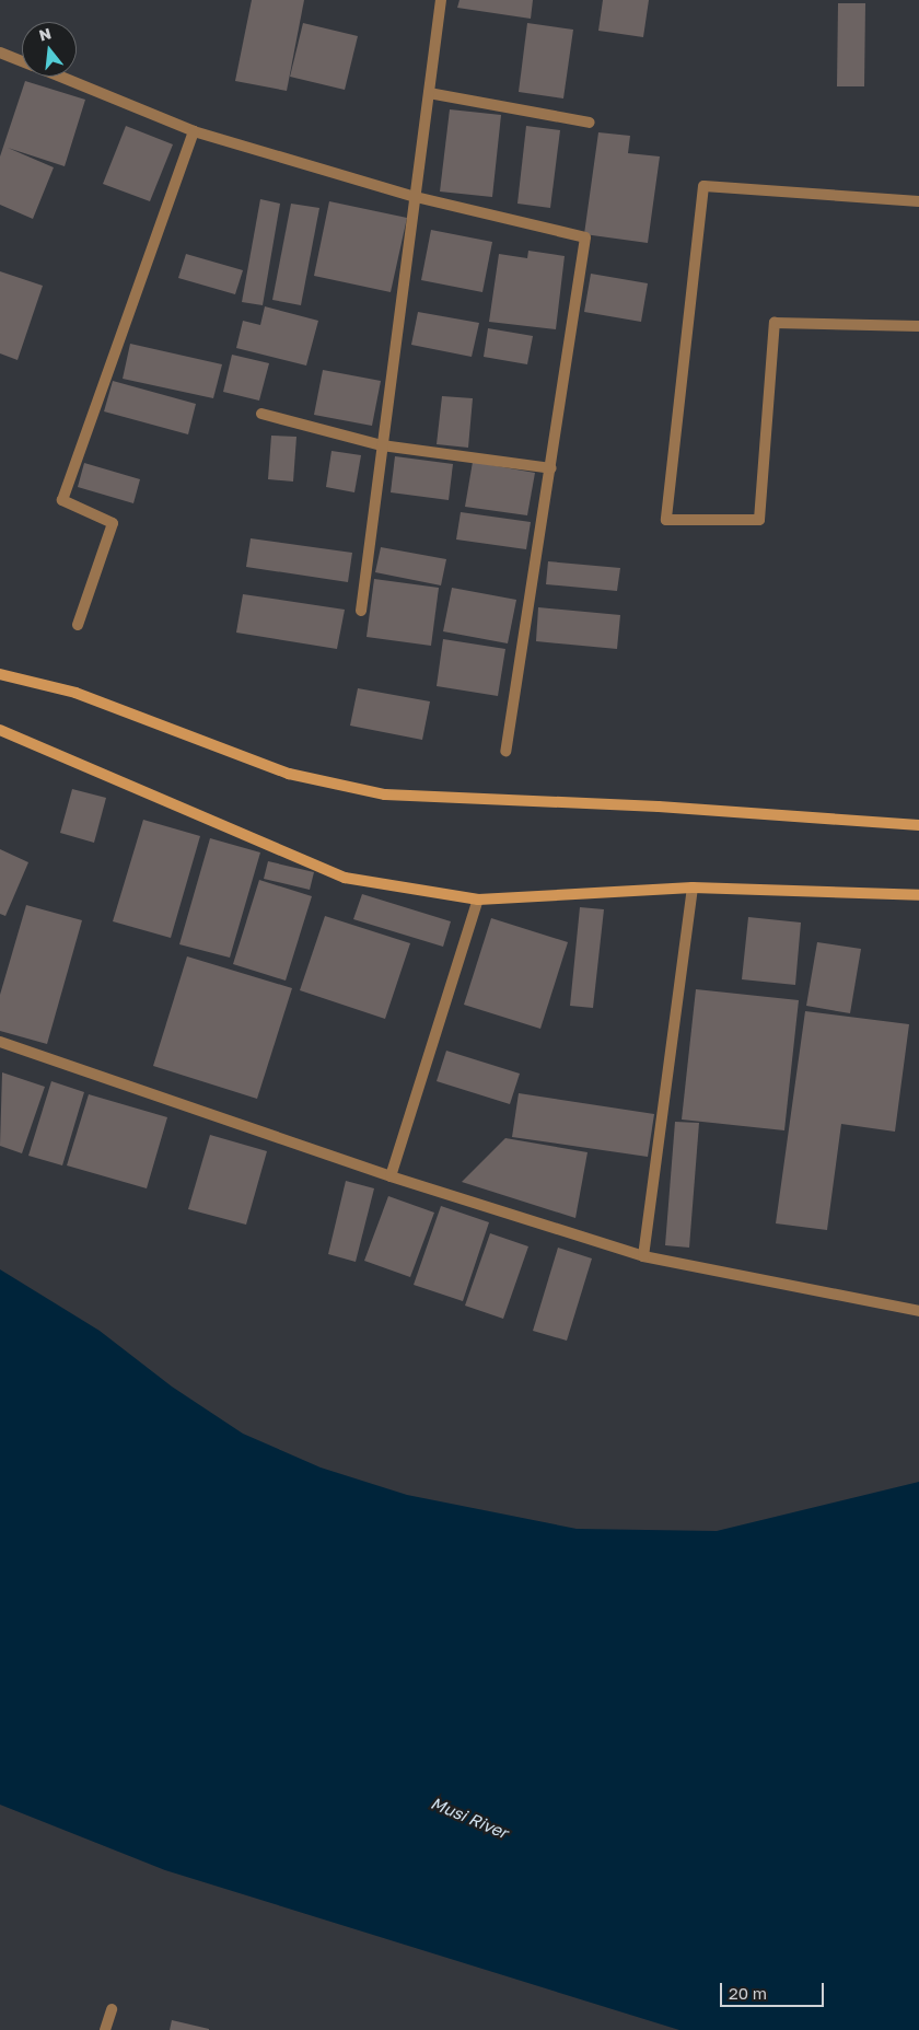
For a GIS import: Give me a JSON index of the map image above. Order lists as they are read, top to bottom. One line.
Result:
{"water":["Musi River"],"scale_bar":"20 m","north":"top"}
